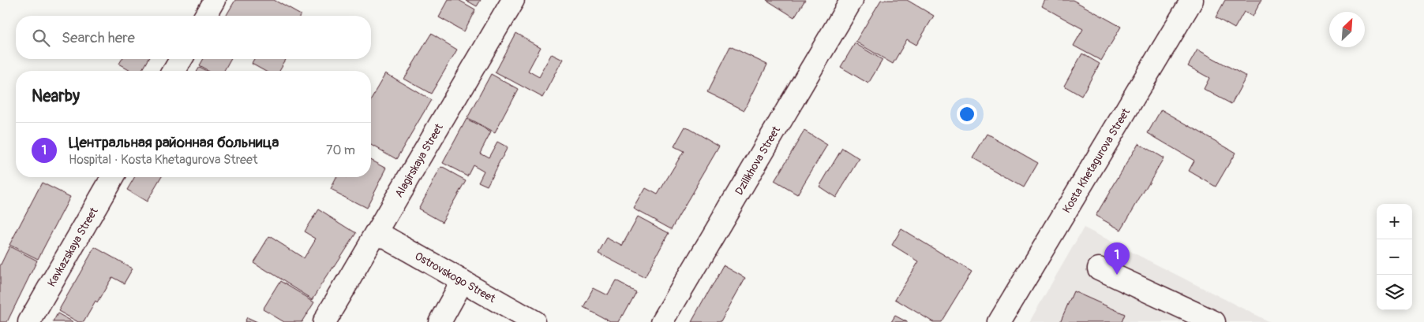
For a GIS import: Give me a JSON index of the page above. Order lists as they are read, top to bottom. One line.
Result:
{"streets":{"street":["Alagirskaya Street","Dzilikhova Street","Kosta Khetagurova Street","Kavkazskaya Street","Ostrovskogo Street"]},"crossings":[["Alagirskaya Street","Ostrovskogo Street"]],"north":"top right","page":{"search":"Search here","heading":"Nearby","list":[{"mark":"1","name":"Центральная районная больница","note":"Hospital · Kosta Khetagurova Street","value":"70 m"}],"map_buttons":["+","−"],"pins":"1"}}
